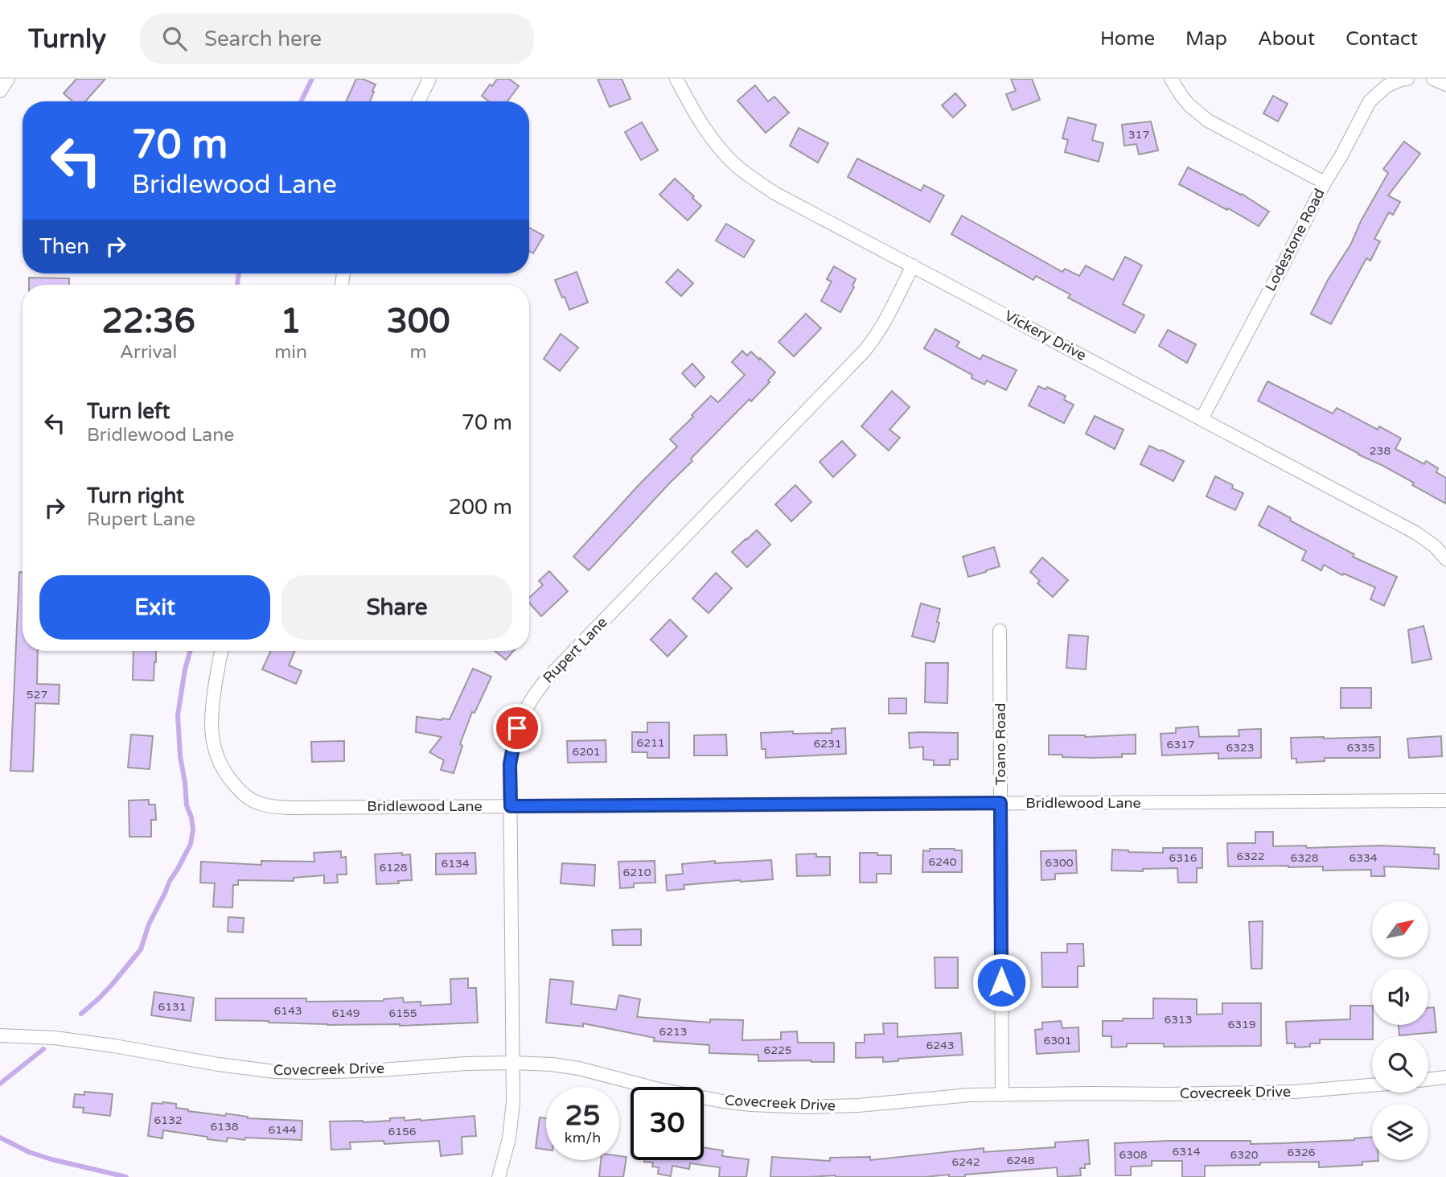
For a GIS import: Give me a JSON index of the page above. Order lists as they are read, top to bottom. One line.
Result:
{"streets":{"street":["Lodestone Road","Vickery Drive","Rupert Lane","Toano Road","Bridlewood Lane","Covecreek Drive"]},"crossings":[["Lodestone Road","Vickery Drive"],["Vickery Drive","Rupert Lane"],["Rupert Lane","Bridlewood Lane"],["Rupert Lane","Covecreek Drive"],["Toano Road","Bridlewood Lane"],["Toano Road","Covecreek Drive"]],"house_numbers":["317","238","527","6211","6231","6317","6323","6335","6201","6322","6316","6328","6334","6240","6300","6134","6128","6210","6131","6143","6149","6155","6313","6319","6213","6301","6243","6225","6132","6138","6144","6156","6314","6326","6308","6320","6248","6242"],"north":"top right","page":{"header":"Turnly","search":"Search here","nav":["Home","Map","About","Contact"],"turn":["70 m","Bridlewood Lane"],"then":"Then","eta":["22:36","Arrival","1","min","300","m"],"list":[{"name":"Turn left","note":"Bridlewood Lane","value":"70 m"},{"name":"Turn right","note":"Rupert Lane","value":"200 m"}],"buttons":["Exit","Share"],"speed":"25 km/h","limit":"30"}}
